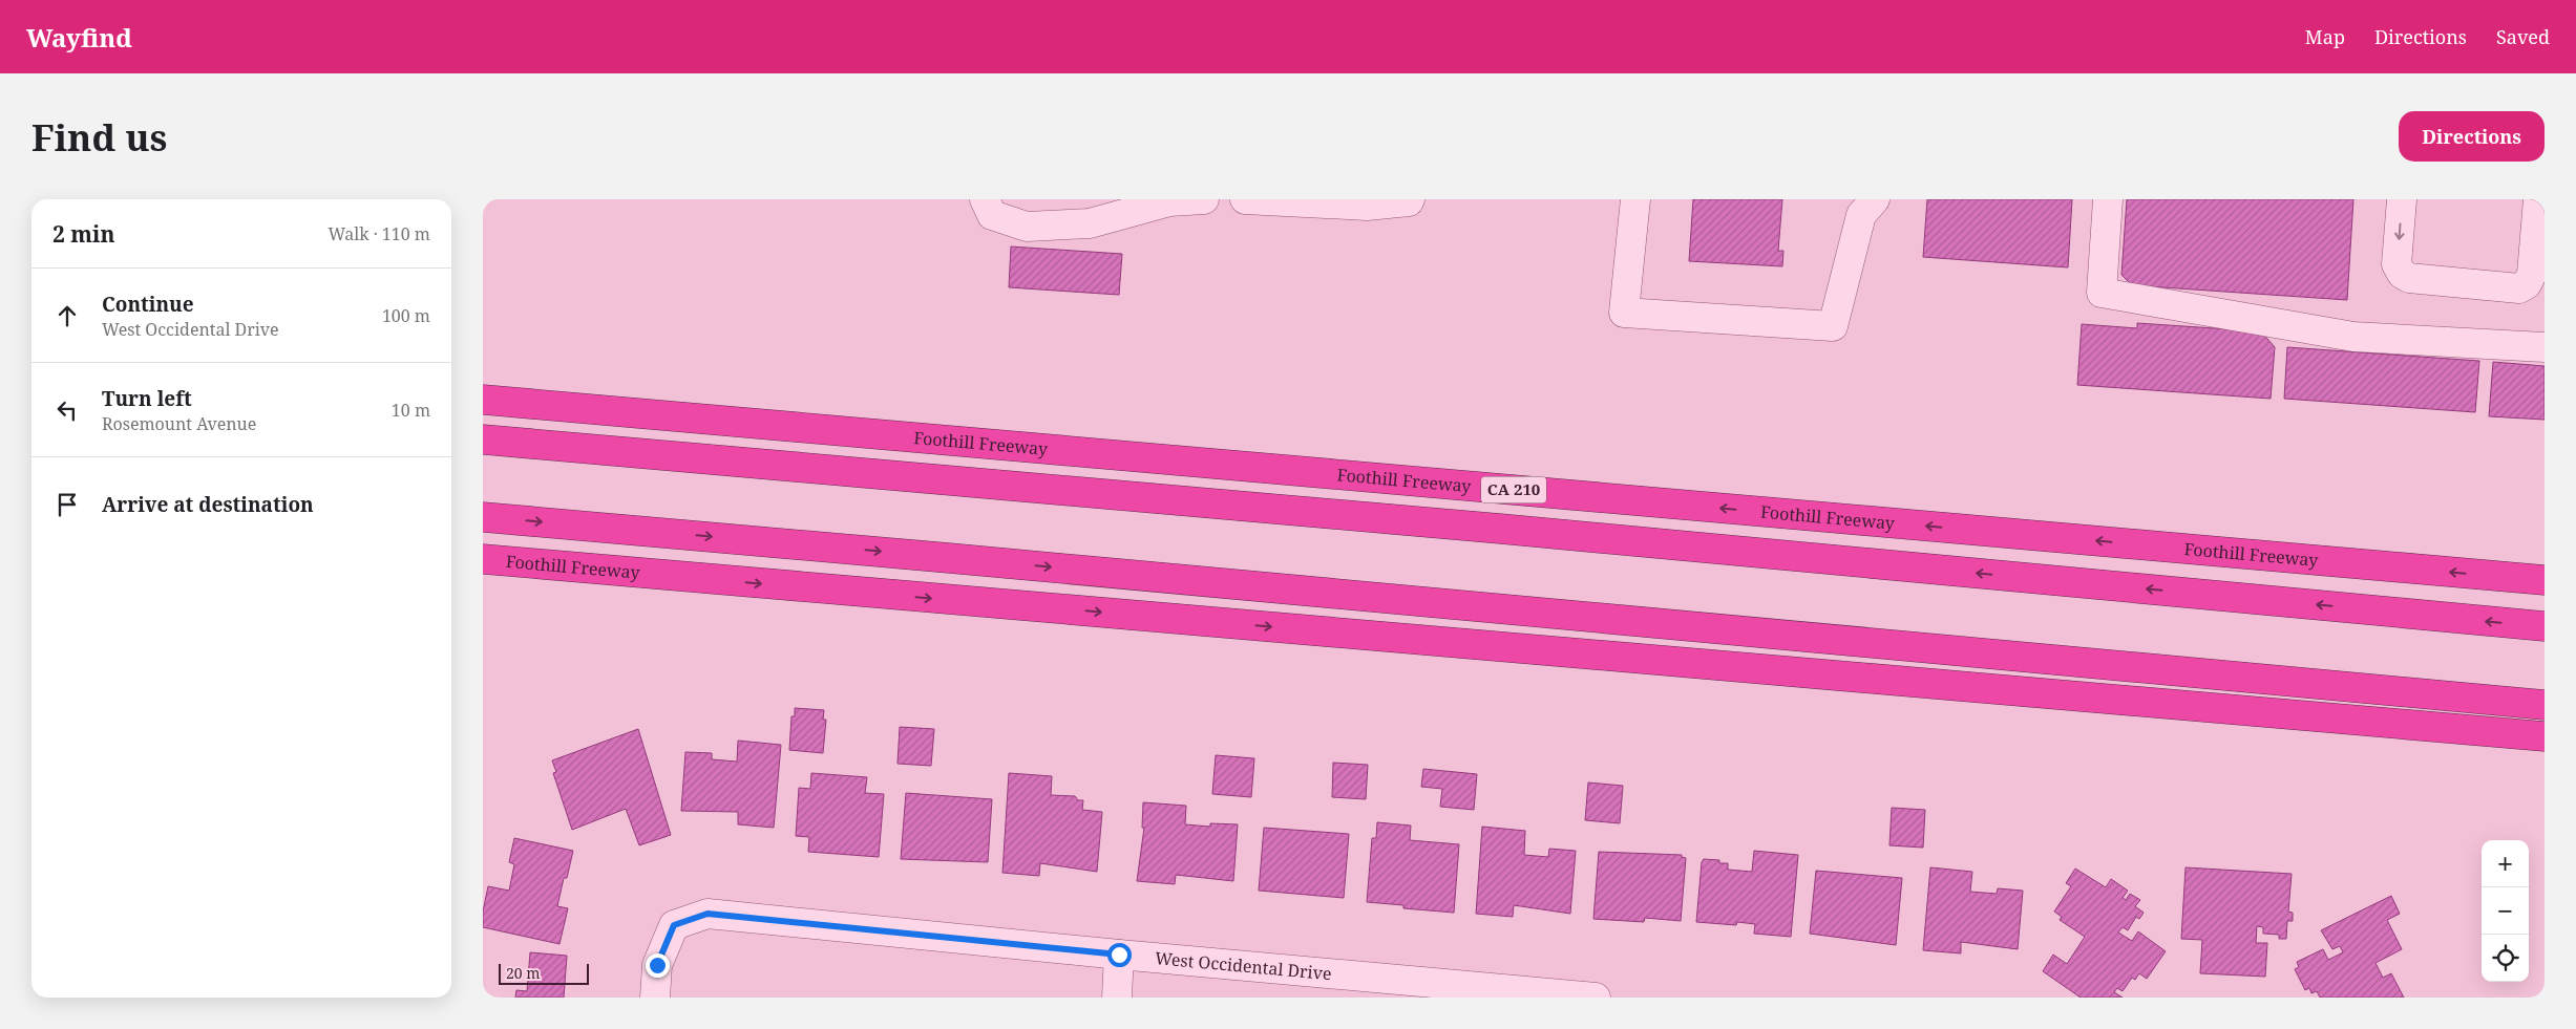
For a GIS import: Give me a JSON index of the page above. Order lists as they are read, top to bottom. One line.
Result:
{"streets":{"highway":["Foothill Freeway","CA 210"],"street":["West Occidental Drive"]},"scale_bar":"20 m","page":{"header":"Wayfind","nav":["Map","Directions","Saved"],"buttons":"Directions","title":"Find us","heading":["2 min","Walk · 110 m"],"list":[["Continue","West Occidental Drive","100 m"],["Turn left","Rosemount Avenue","10 m"],"Arrive at destination"],"map_buttons":["+","−"],"scale":"20 m"}}
